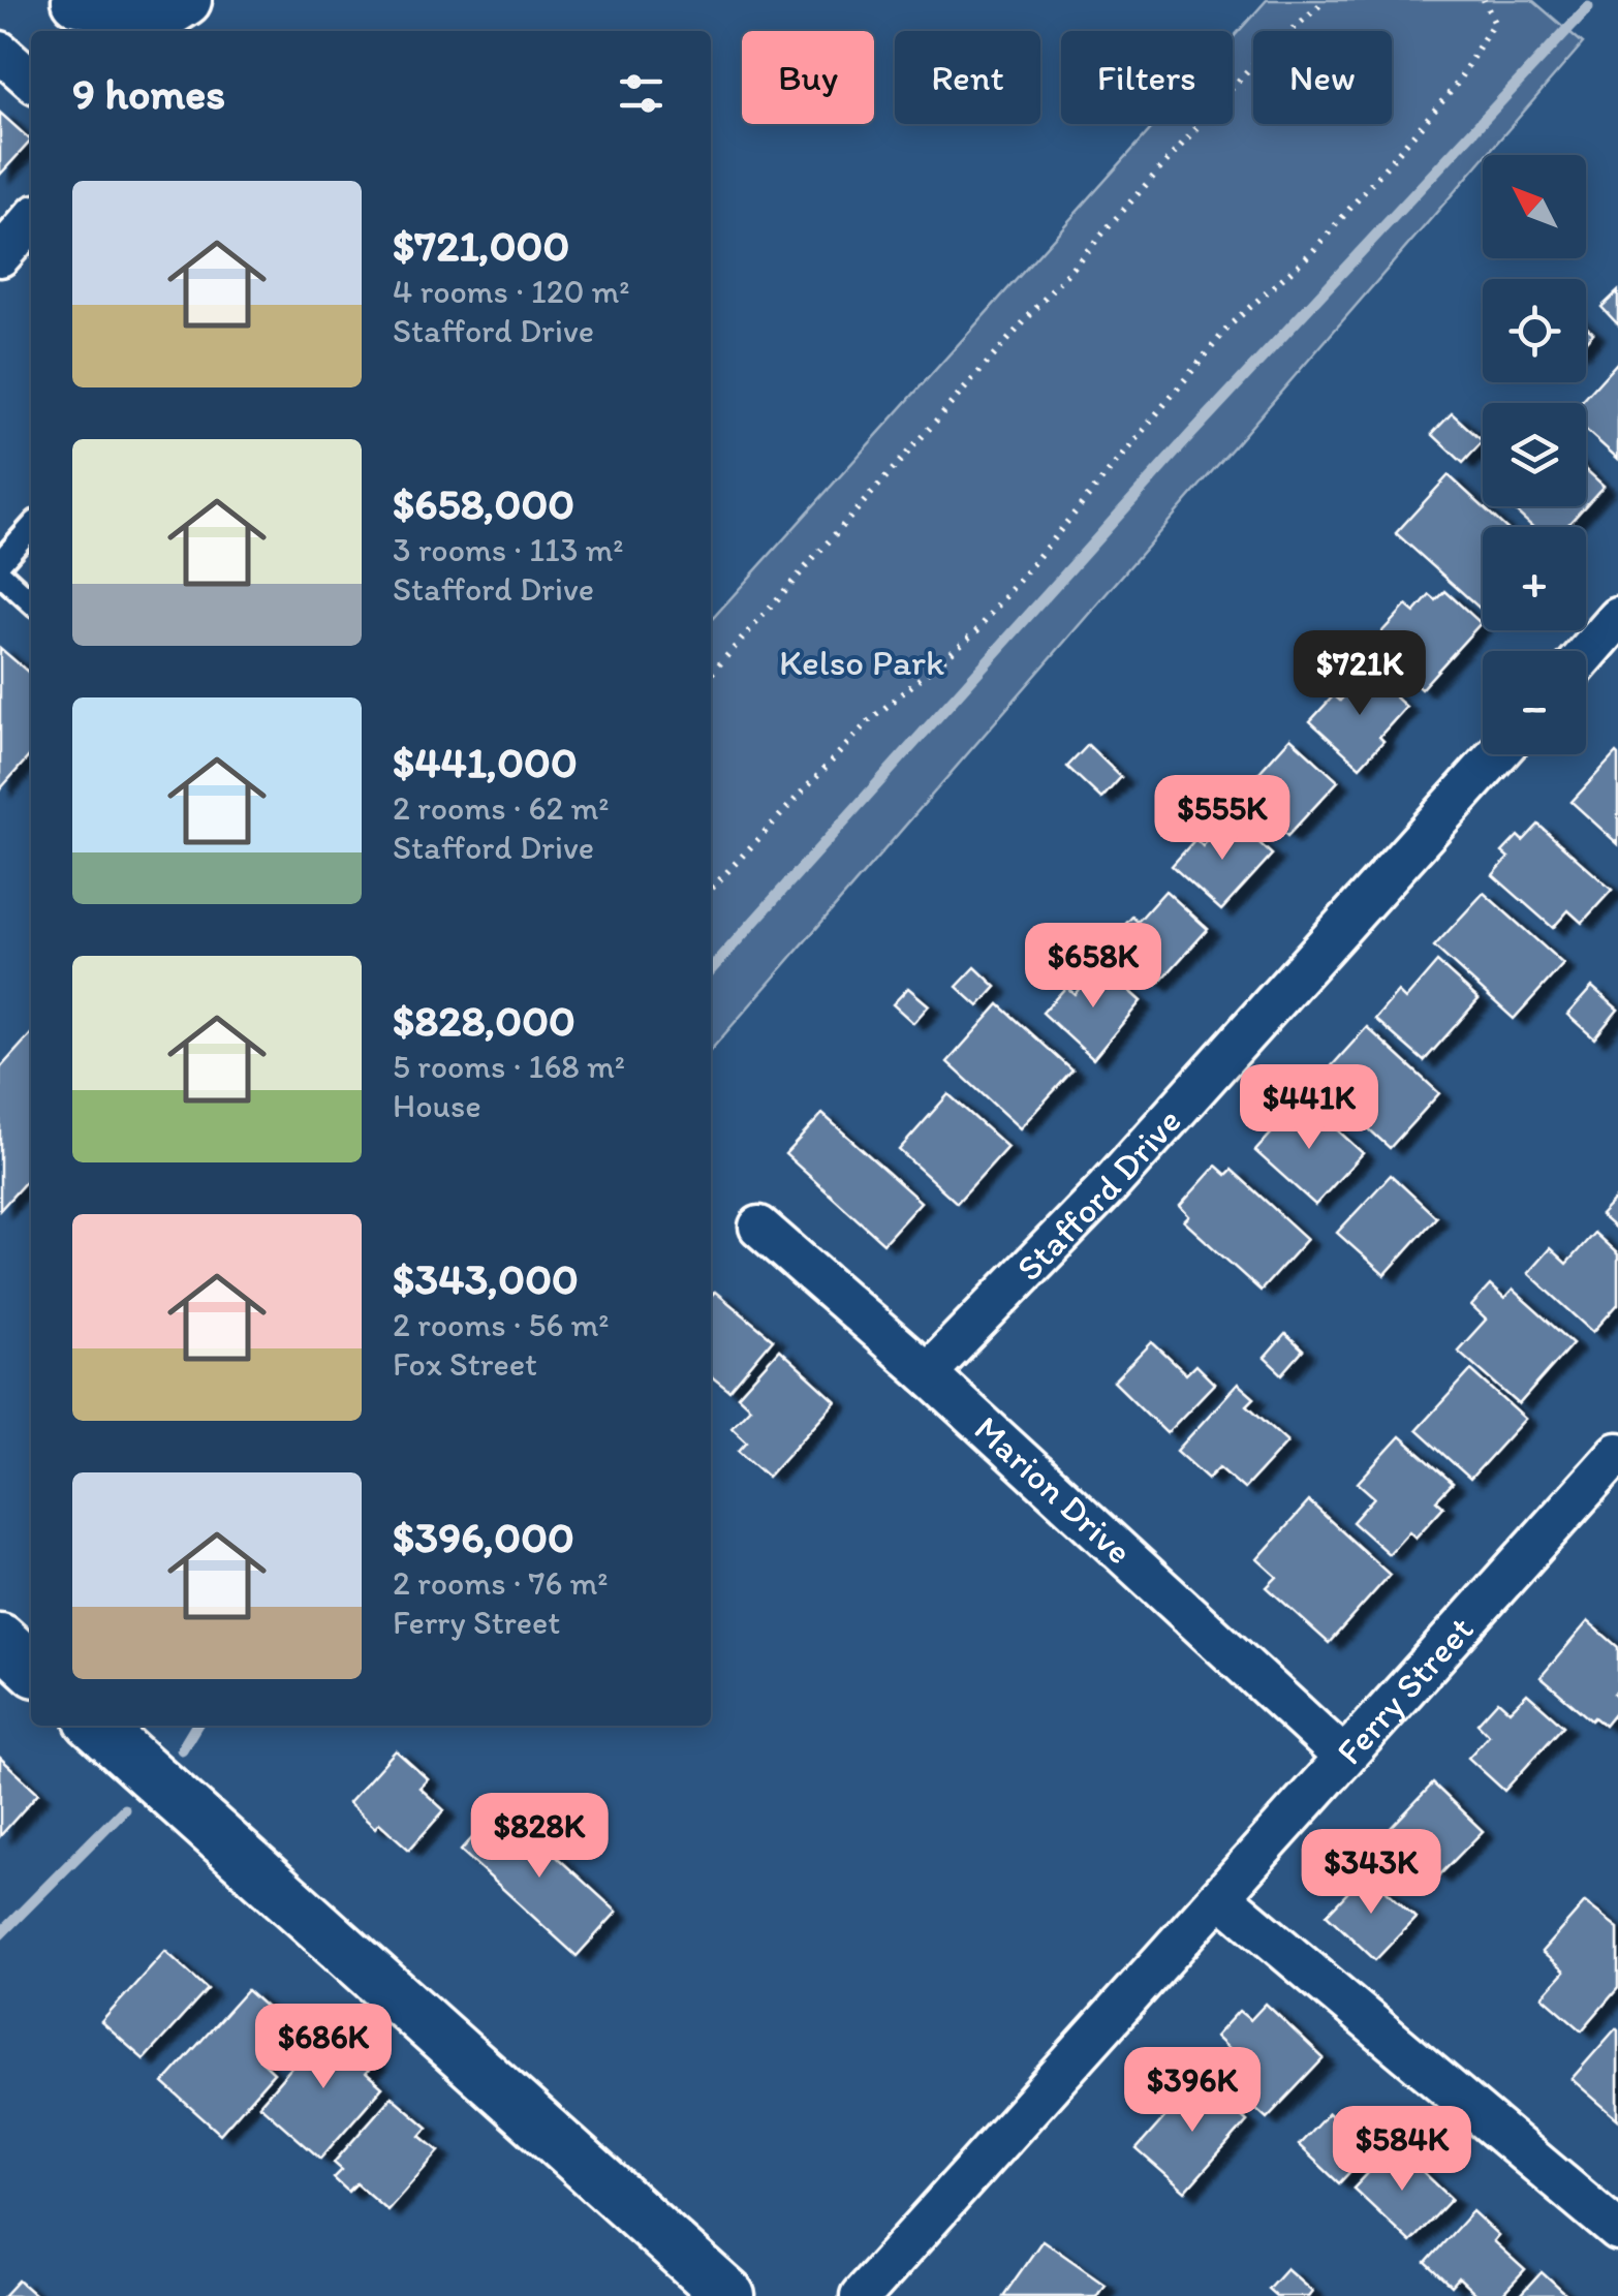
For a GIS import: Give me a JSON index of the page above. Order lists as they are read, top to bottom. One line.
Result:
{"streets":{"street":["Stafford Drive","Marion Drive","Ferry Street"]},"crossings":[["Stafford Drive","Marion Drive"],["Marion Drive","Ferry Street"]],"parks":["Kelso Park"],"north":"top left","page":{"chip":["Buy","Rent","Filters","New"],"heading":"9 homes","map_buttons":["+","−"],"list":[{"name":"$721,000","note":"4 rooms · 120 m² · Stafford Drive"},{"name":"$658,000","note":"3 rooms · 113 m² · Stafford Drive"},{"name":"$441,000","note":"2 rooms · 62 m² · Stafford Drive"},{"name":"$828,000","note":"5 rooms · 168 m² · House"},{"name":"$343,000","note":"2 rooms · 56 m² · Fox Street"},{"name":"$396,000","note":"2 rooms · 76 m² · Ferry Street"}],"price":["$721K","$555K","$658K","$441K","$828K","$343K","$686K","$396K","$584K"]}}
